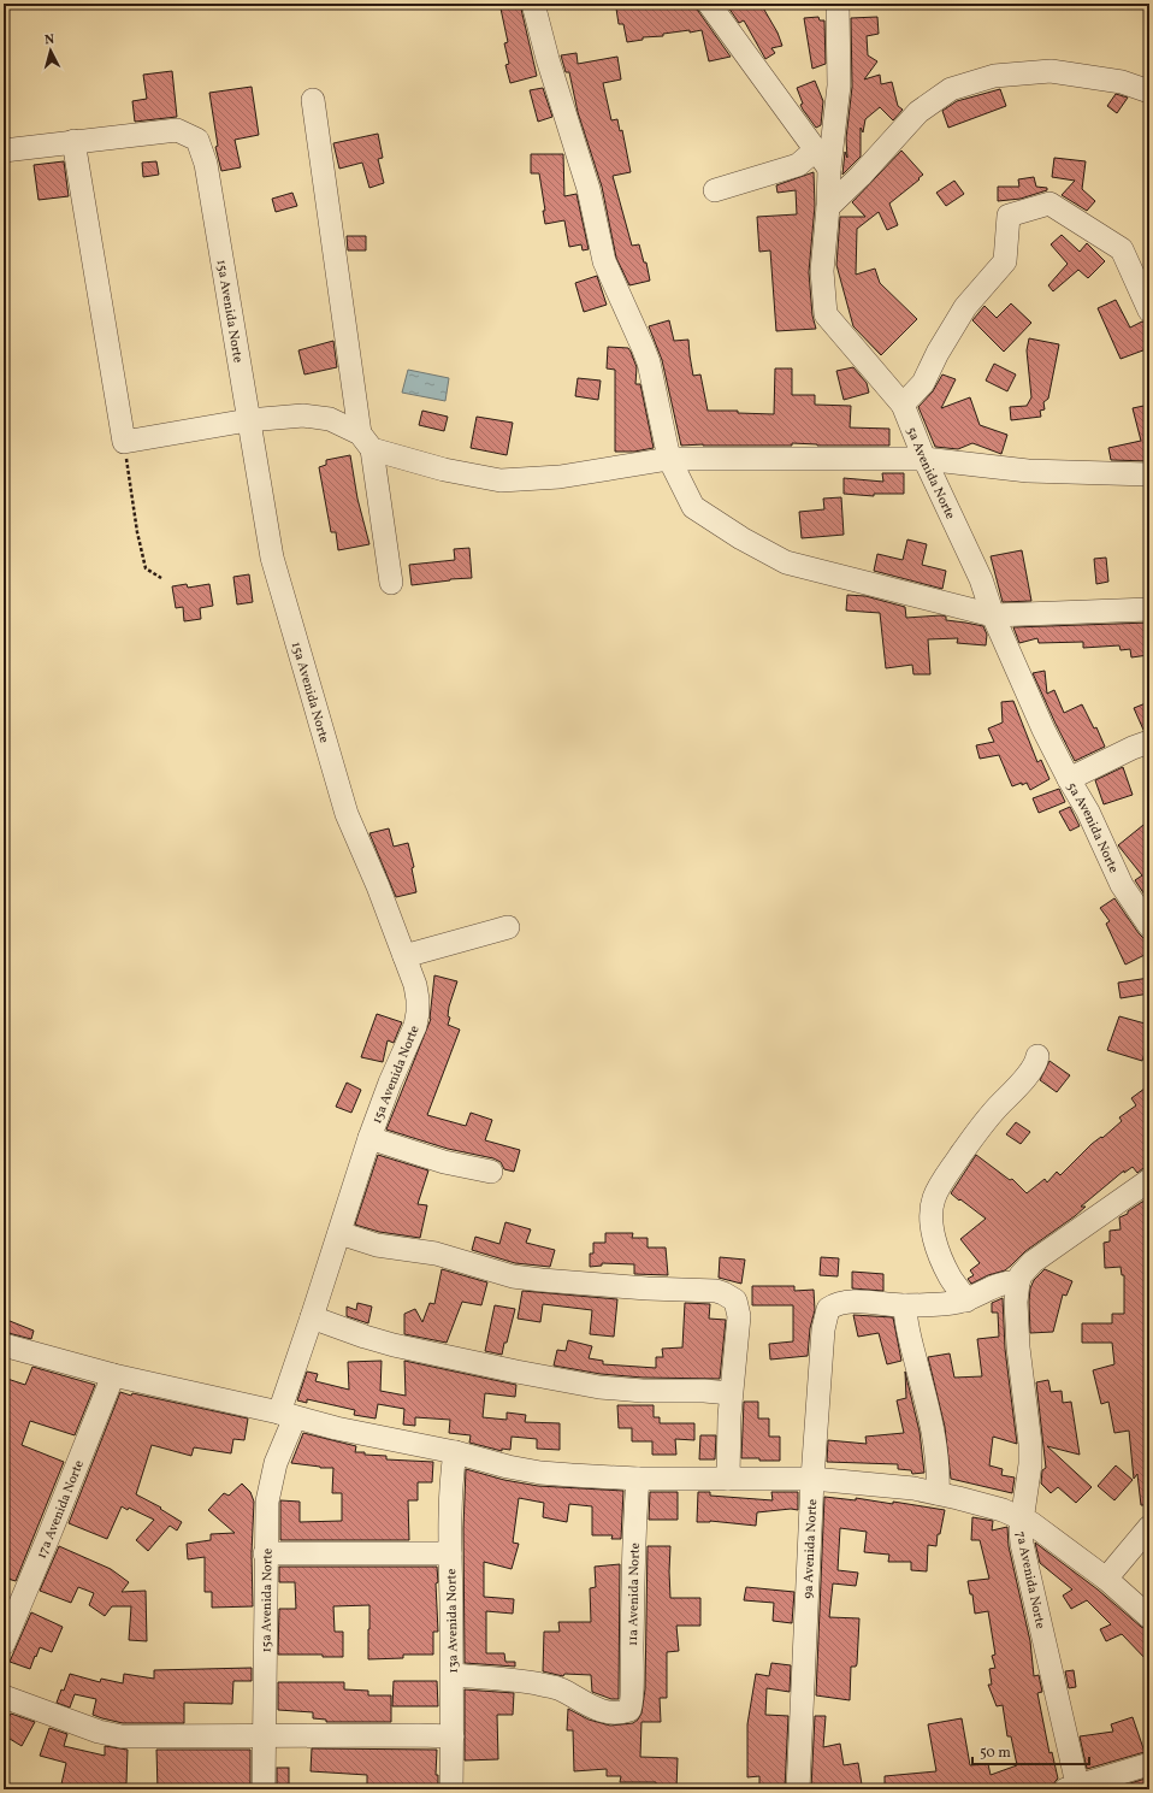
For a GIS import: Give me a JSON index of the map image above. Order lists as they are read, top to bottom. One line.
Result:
{"streets":{"street":["15a Avenida Norte","5a Avenida Norte","17a Avenida Norte","9a Avenida Norte","7a Avenida Norte","11a Avenida Norte","13a Avenida Norte"]},"crossings":[["11a Avenida Norte","13a Avenida Norte"]],"scale_bar":"50 m","north":"top"}
